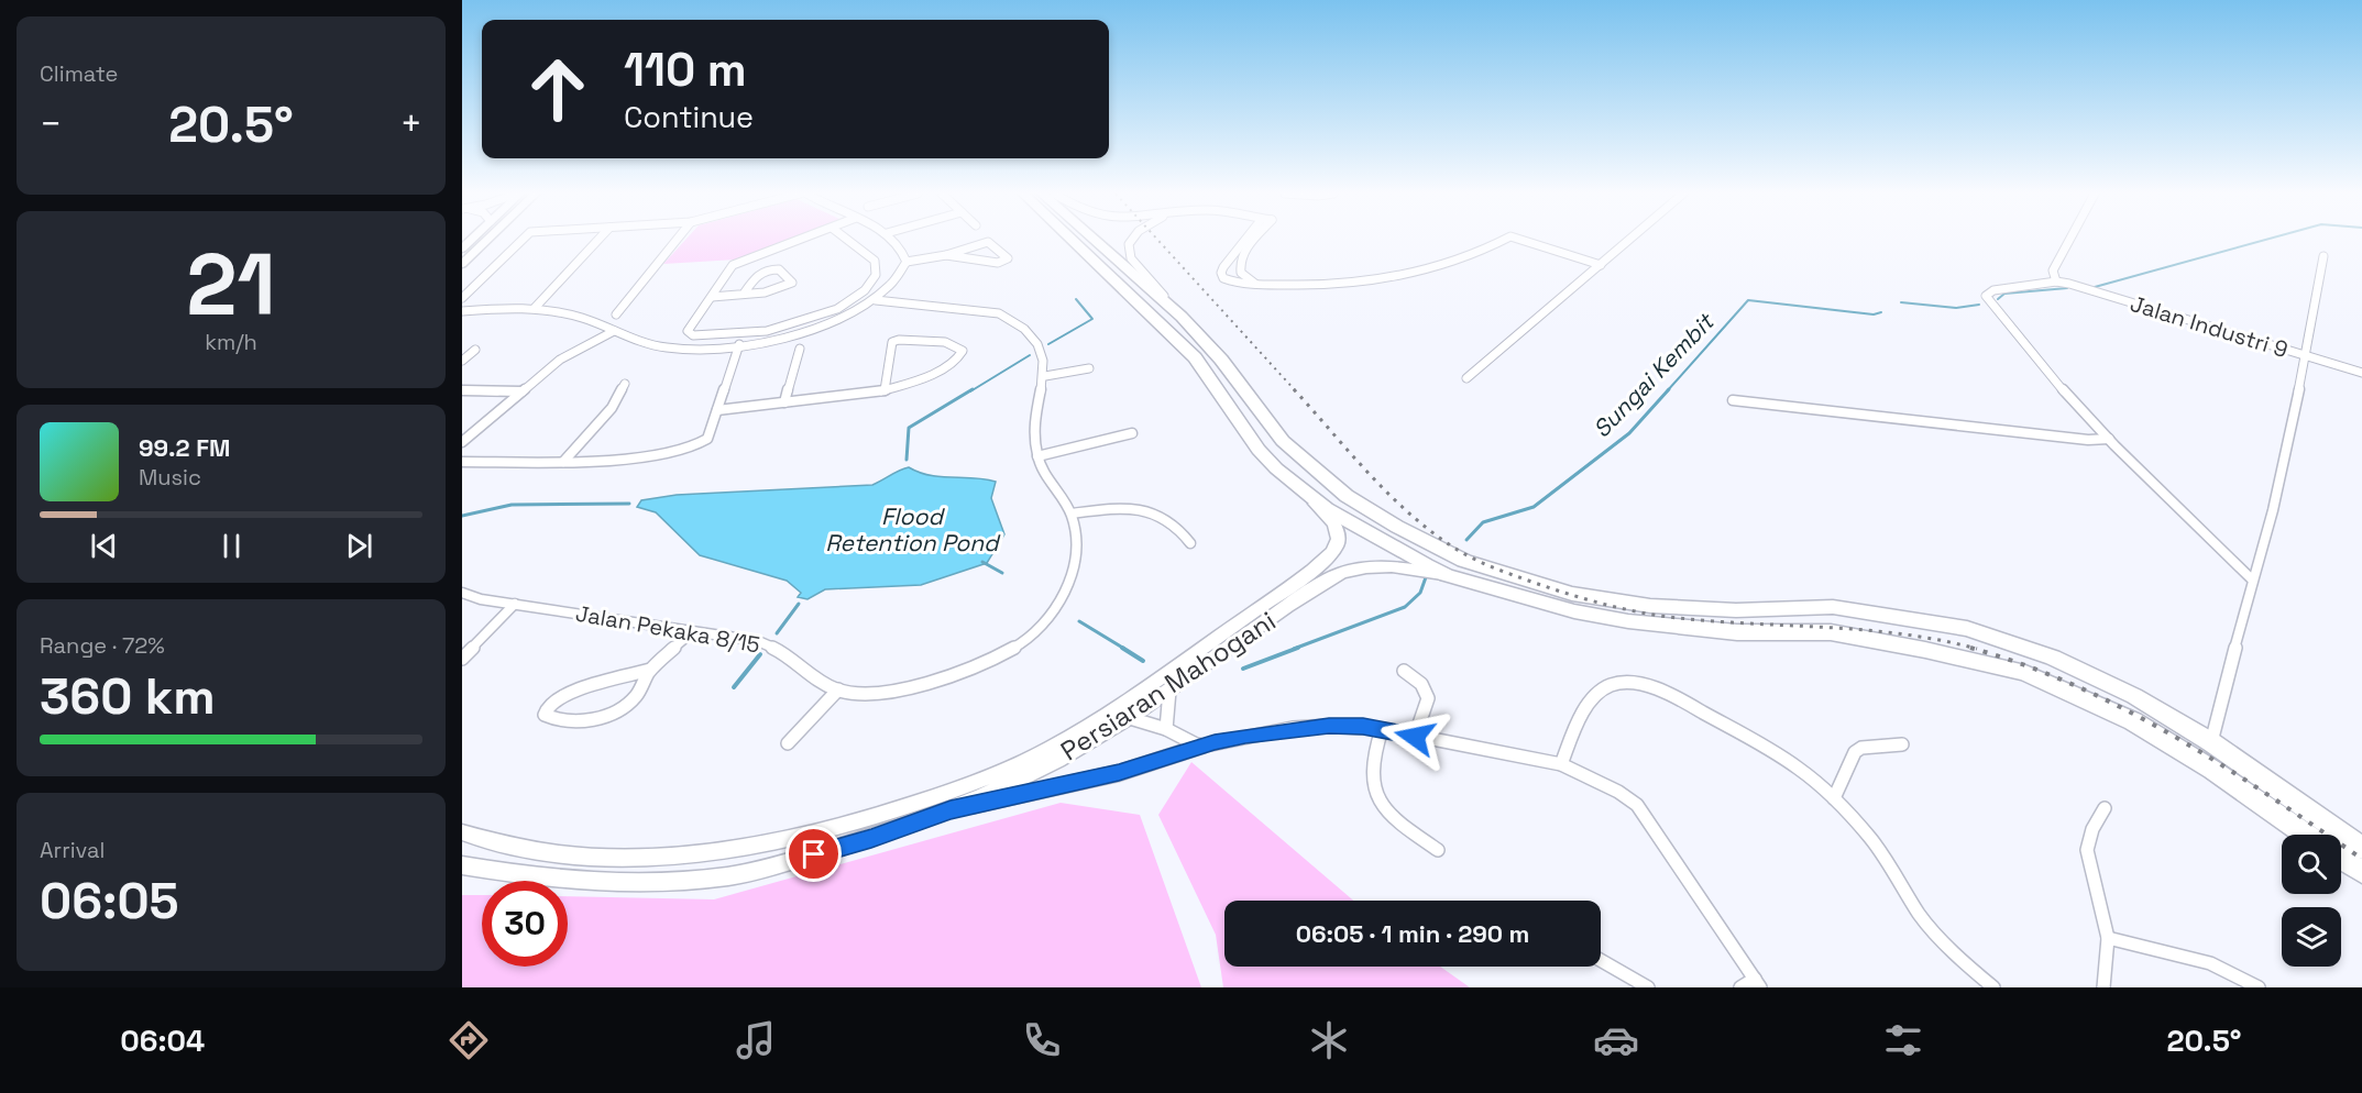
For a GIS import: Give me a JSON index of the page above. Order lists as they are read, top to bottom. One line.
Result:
{"streets":{"main road":["Persiaran Mahogani"],"street":["Jalan Industri 9","Jalan Pekaka 8/15"]},"water":["Sungai Kembit","Flood Retention Pond"],"page":{"tile":["Climate",["21","km/h"],["Range · 72%","360 km"],["Arrival","06:05"]],"turn":["110 m","Continue"],"heat":["−","20.5°","+"],"song":["99.2 FM","Music"],"limit":"30","trip":"06:05 · 1 min · 290 m","tabs":["06:04","20.5°"]}}
